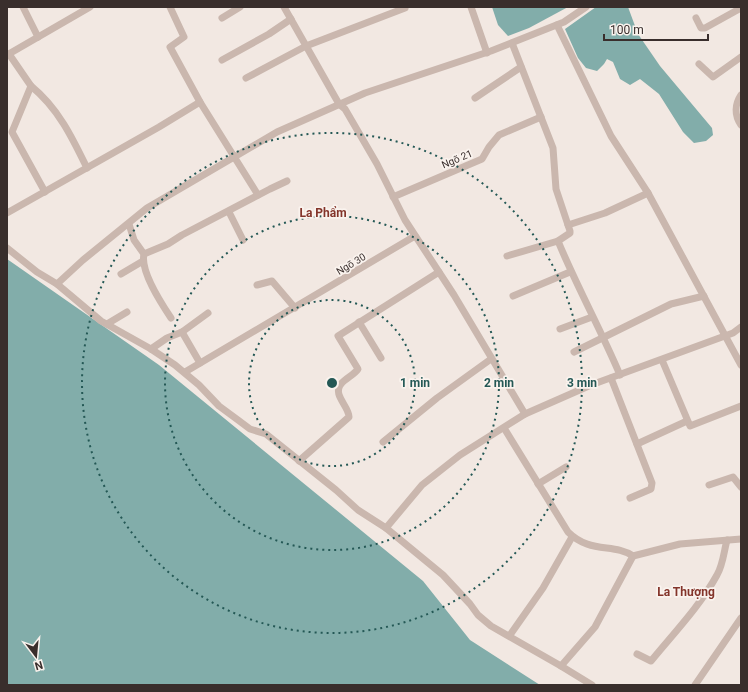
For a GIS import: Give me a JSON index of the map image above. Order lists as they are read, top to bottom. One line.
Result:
{"streets":{"street":["Ngõ 21","Ngõ 30"]},"districts":["La Phẩm","La Thượng"],"scale_bar":"100 m","north":"bottom","rings":["1 min","2 min","3 min"]}
